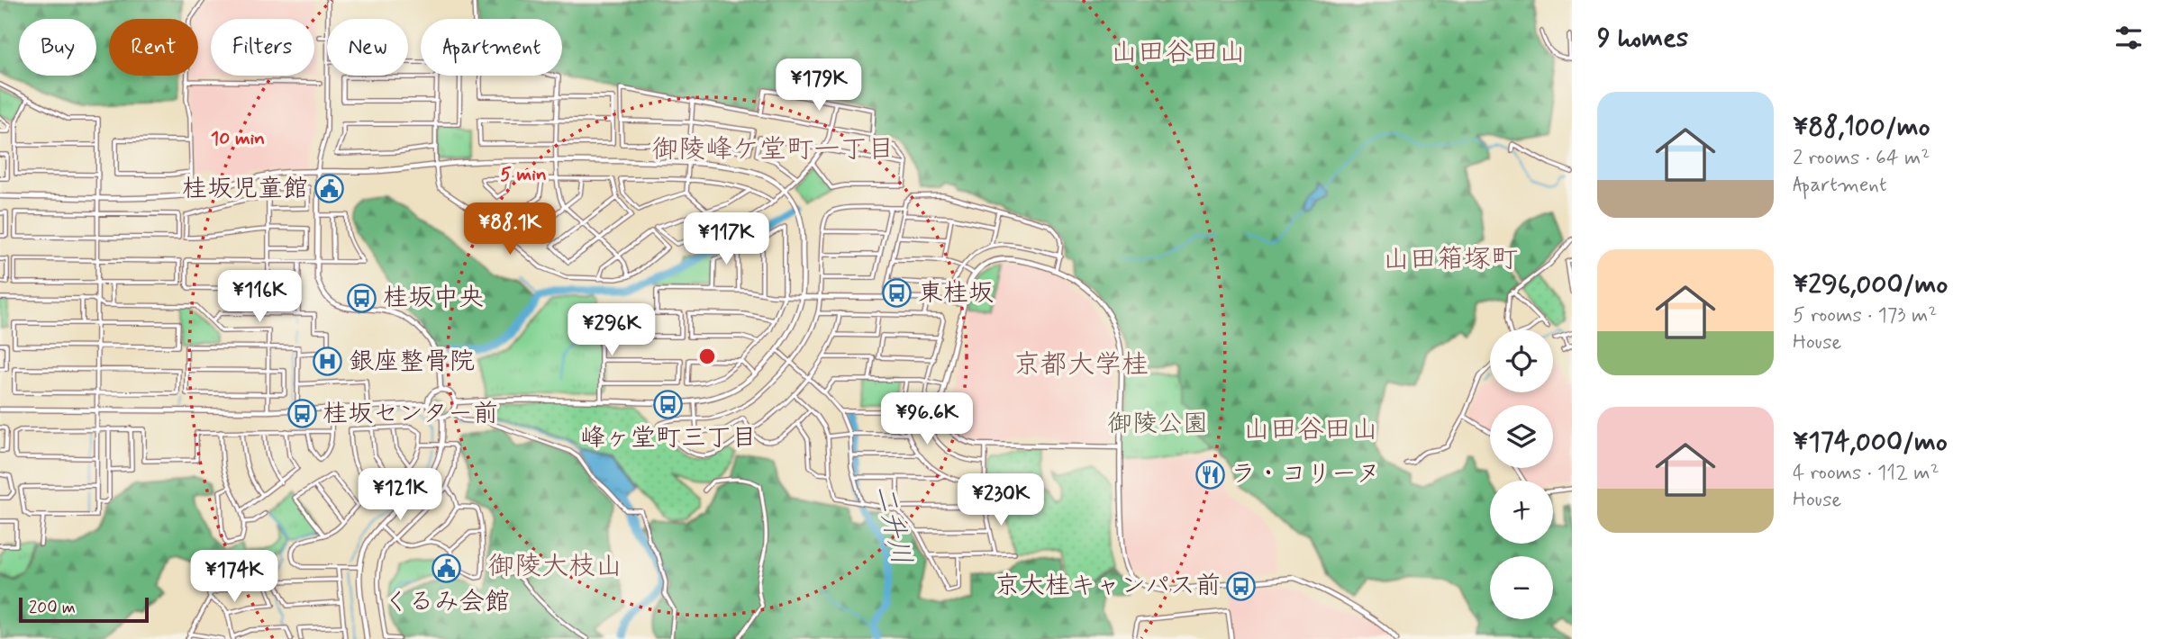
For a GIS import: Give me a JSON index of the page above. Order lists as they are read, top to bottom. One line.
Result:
{"districts":["山田谷田山","御陵峰ケ堂町一丁目","山田箱塚町","京都大学桂","山田谷田山","御陵大枝山"],"water":["二升川"],"parks":["御陵公園"],"places":{"public building":["桂坂児童館","くるみ会館"],"bus stop":["東桂坂","桂坂中央","峰ヶ堂町三丁目","桂坂センター前","京大桂キャンパス前"],"hospital":["銀座整骨院"],"restaurant":["ラ・コリーヌ"]},"scale_bar":"200 m","page":{"heading":"9 homes","chip":["Buy","Rent","Filters","New","Apartment"],"price":["¥179K","¥88.1K","¥117K","¥116K","¥296K","¥96.6K","¥121K","¥230K","¥174K"],"list":[{"name":"¥88,100/mo","note":"2 rooms · 64 m² · Apartment"},{"name":"¥296,000/mo","note":"5 rooms · 173 m² · House"},{"name":"¥174,000/mo","note":"4 rooms · 112 m² · House"}],"map_buttons":["+","−"],"scale":"200 m"},"rings":["10 min","5 min"]}
